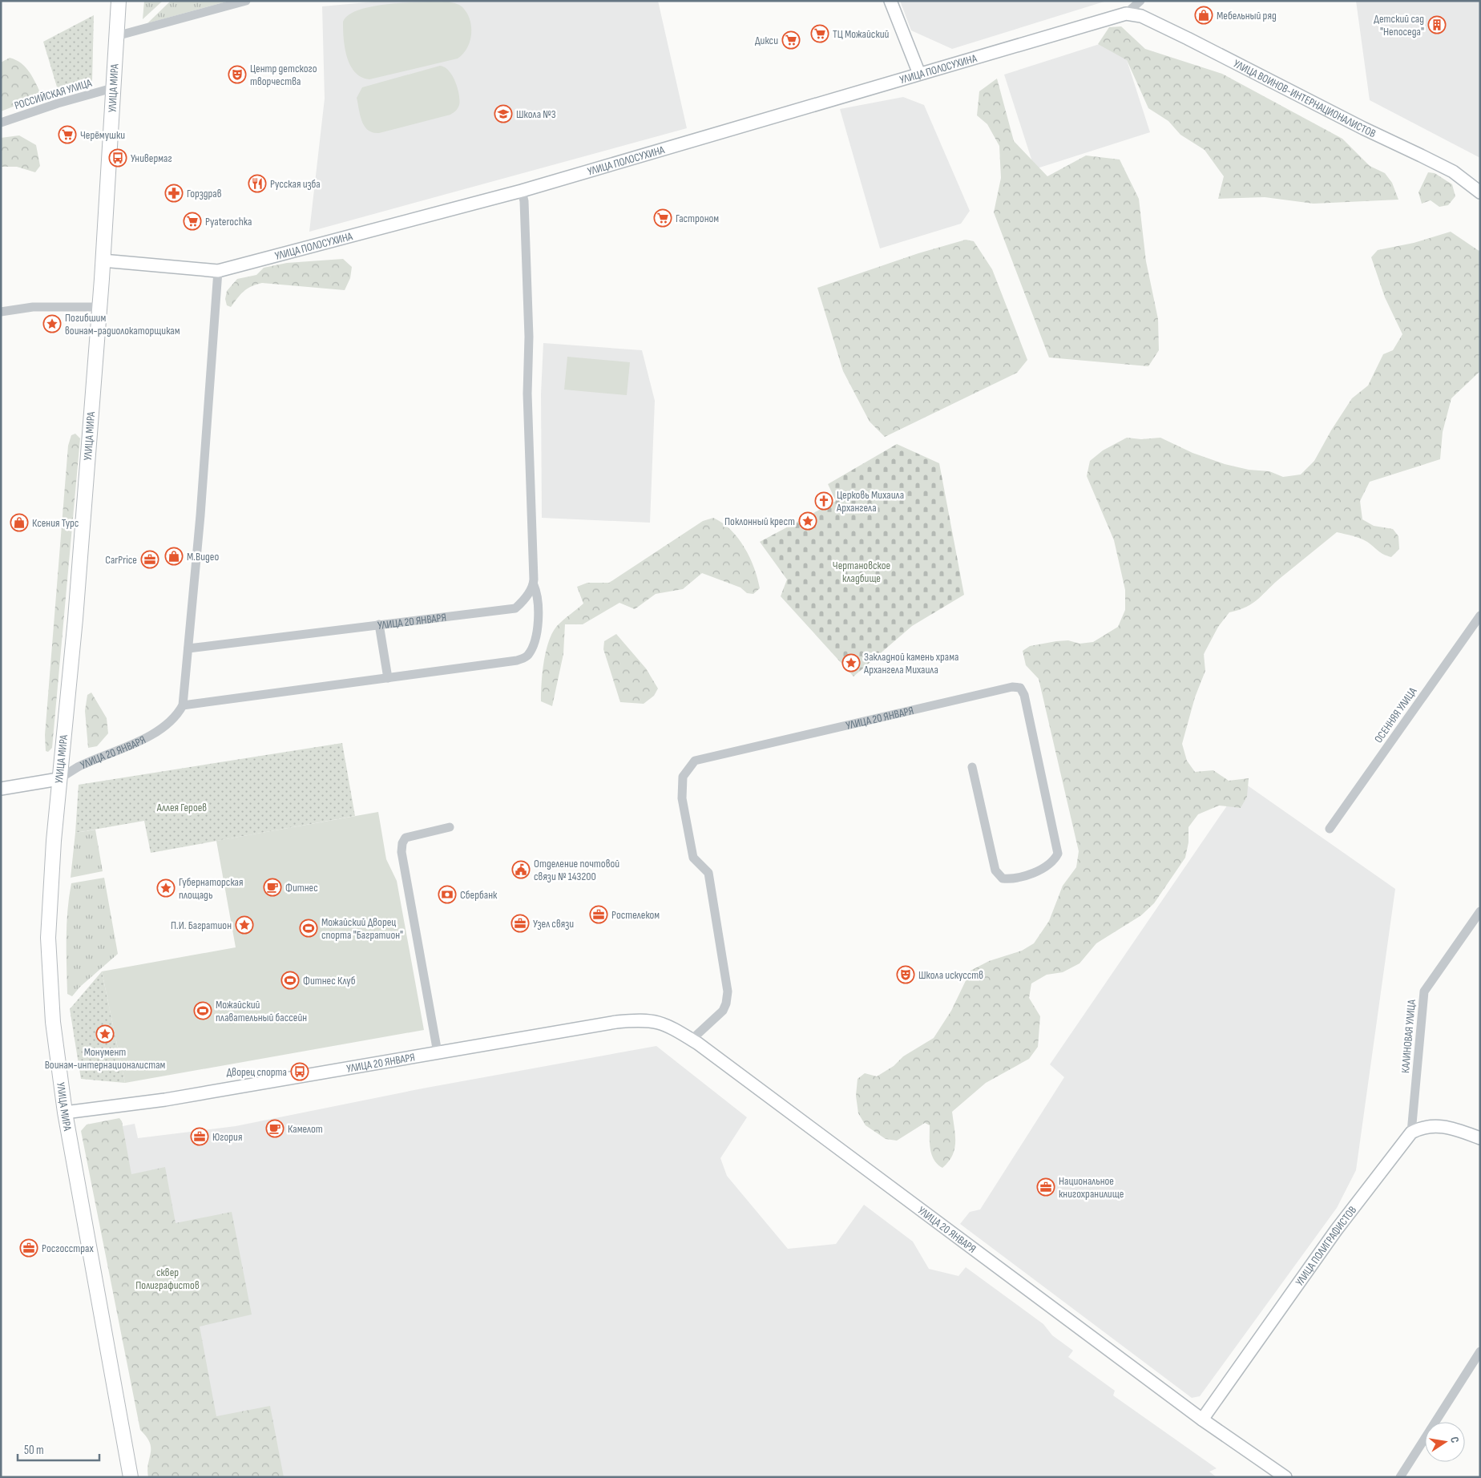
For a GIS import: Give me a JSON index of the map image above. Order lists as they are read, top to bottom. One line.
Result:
{"streets":{"main road":["УЛИЦА МИРА"],"street":["УЛИЦА ПОЛОСУХИНА","РОССИЙСКАЯ УЛИЦА","УЛИЦА ВОИНОВ-ИНТЕРНАЦИОНАЛИСТОВ","УЛИЦА 20 ЯНВАРЯ","ОСЕННЯЯ УЛИЦА","КАЛИНОВАЯ УЛИЦА","УЛИЦА ПОЛИГРАФИСТОВ"]},"crossings":[["УЛИЦА ПОЛОСУХИНА","УЛИЦА МИРА"],["УЛИЦА ПОЛОСУХИНА","УЛИЦА ВОИНОВ-ИНТЕРНАЦИОНАЛИСТОВ"],["УЛИЦА МИРА","РОССИЙСКАЯ УЛИЦА"],["УЛИЦА МИРА","УЛИЦА 20 ЯНВАРЯ"],["УЛИЦА 20 ЯНВАРЯ","УЛИЦА ПОЛИГРАФИСТОВ"],["КАЛИНОВАЯ УЛИЦА","УЛИЦА ПОЛИГРАФИСТОВ"]],"parks":["Чертановское кладбище","Аллея Героев","сквер Полиграфистов"],"places":{"shop":["Мебельный ряд","Ксения Турс","М.Видео"],"building":["Детский сад \"Непоседа\""],"supermarket":["ТЦ Можайский","Дикси","Черёмушки","Гастроном","Pyaterochka"],"theatre":["Центр детского творчества","Школа искусств"],"school or university":["Школа №3"],"bus stop":["Универмаг","Дворец спорта"],"restaurant":["Русская изба"],"pharmacy":["Горздрав"],"place":["Погибшим воинам-радиолокаторщикам","Поклонный крест","Закладной камень храма Архангела Михаила","Губернаторская площадь","П.И. Багратион","Монумент Воинам-интернационалистам"],"church":["Церковь Михаила Архангела"],"office":["CarPrice","Ростелеком","Узел связи","Югория","Национальное книгохранилище","Росгосстрах"],"public building":["Отделение почтовой связи № 143200"],"cafe":["Фитнес","Камелот"],"bank":["Сбербанк"],"sports":["Можайский Дворец спорта \"Багратион\"","Фитнес Клуб","Можайский плавательный бассейн"]},"scale_bar":"50 m","north":"right"}
